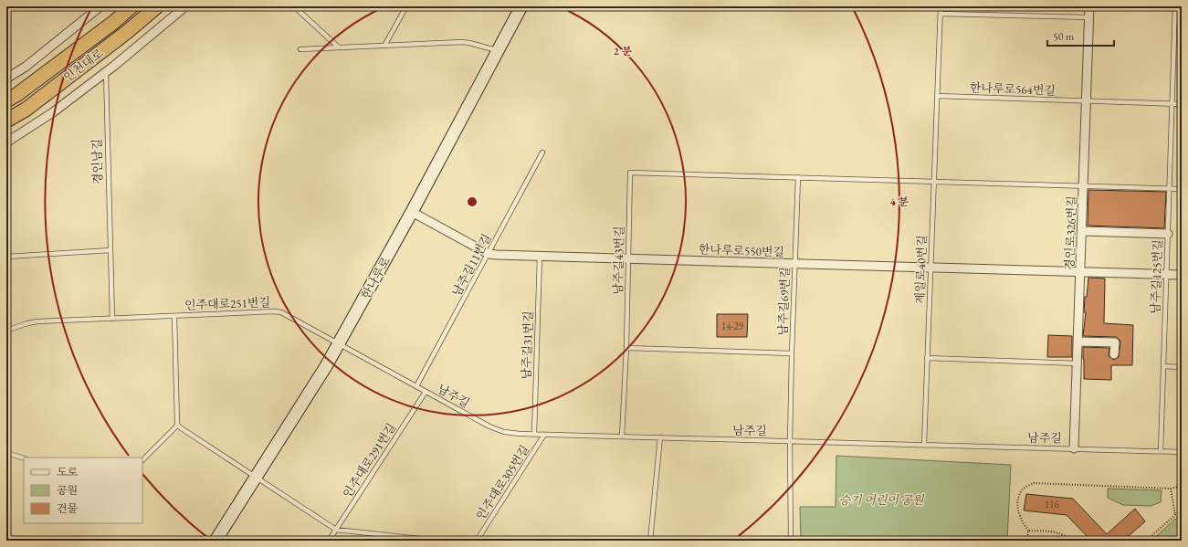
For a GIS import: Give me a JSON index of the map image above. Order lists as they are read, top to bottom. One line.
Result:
{"streets":{"highway":["인천대로"],"main road":["한나루로"],"street":["경인로326번길","한나루로550번길"],"lane":["한나루로564번길","경인남길","남주길43번길","남주길11번길","제일로40번길","남주길125번길","남주길69번길","인주대로251번길","남주길31번길","남주길","인주대로291번길","인주대로305번길"]},"crossings":[["한나루로564번길","경인로326번길"],["한나루로564번길","제일로40번길"],["한나루로564번길","남주길125번길"],["경인남길","인주대로251번길"],["경인로326번길","한나루로550번길"],["경인로326번길","남주길"],["한나루로550번길","남주길43번길"],["한나루로550번길","남주길11번길"],["한나루로550번길","제일로40번길"],["한나루로550번길","남주길125번길"],["한나루로550번길","한나루로"],["한나루로550번길","남주길69번길"],["한나루로550번길","남주길31번길"],["남주길43번길","남주길69번길"],["남주길43번길","남주길"],["남주길11번길","남주길"],["제일로40번길","남주길"],["남주길125번길","남주길"],["한나루로","인주대로251번길"],["한나루로","남주길"],["남주길69번길","남주길"],["인주대로251번길","남주길"],["남주길31번길","남주길"],["남주길","인주대로291번길"],["남주길","인주대로305번길"]],"parks":["승기 어린이 공원"],"house_numbers":["14-29","116"],"legend":["도로","공원","건물"],"scale_bar":"50 m","rings":["2 분","4 분"]}
